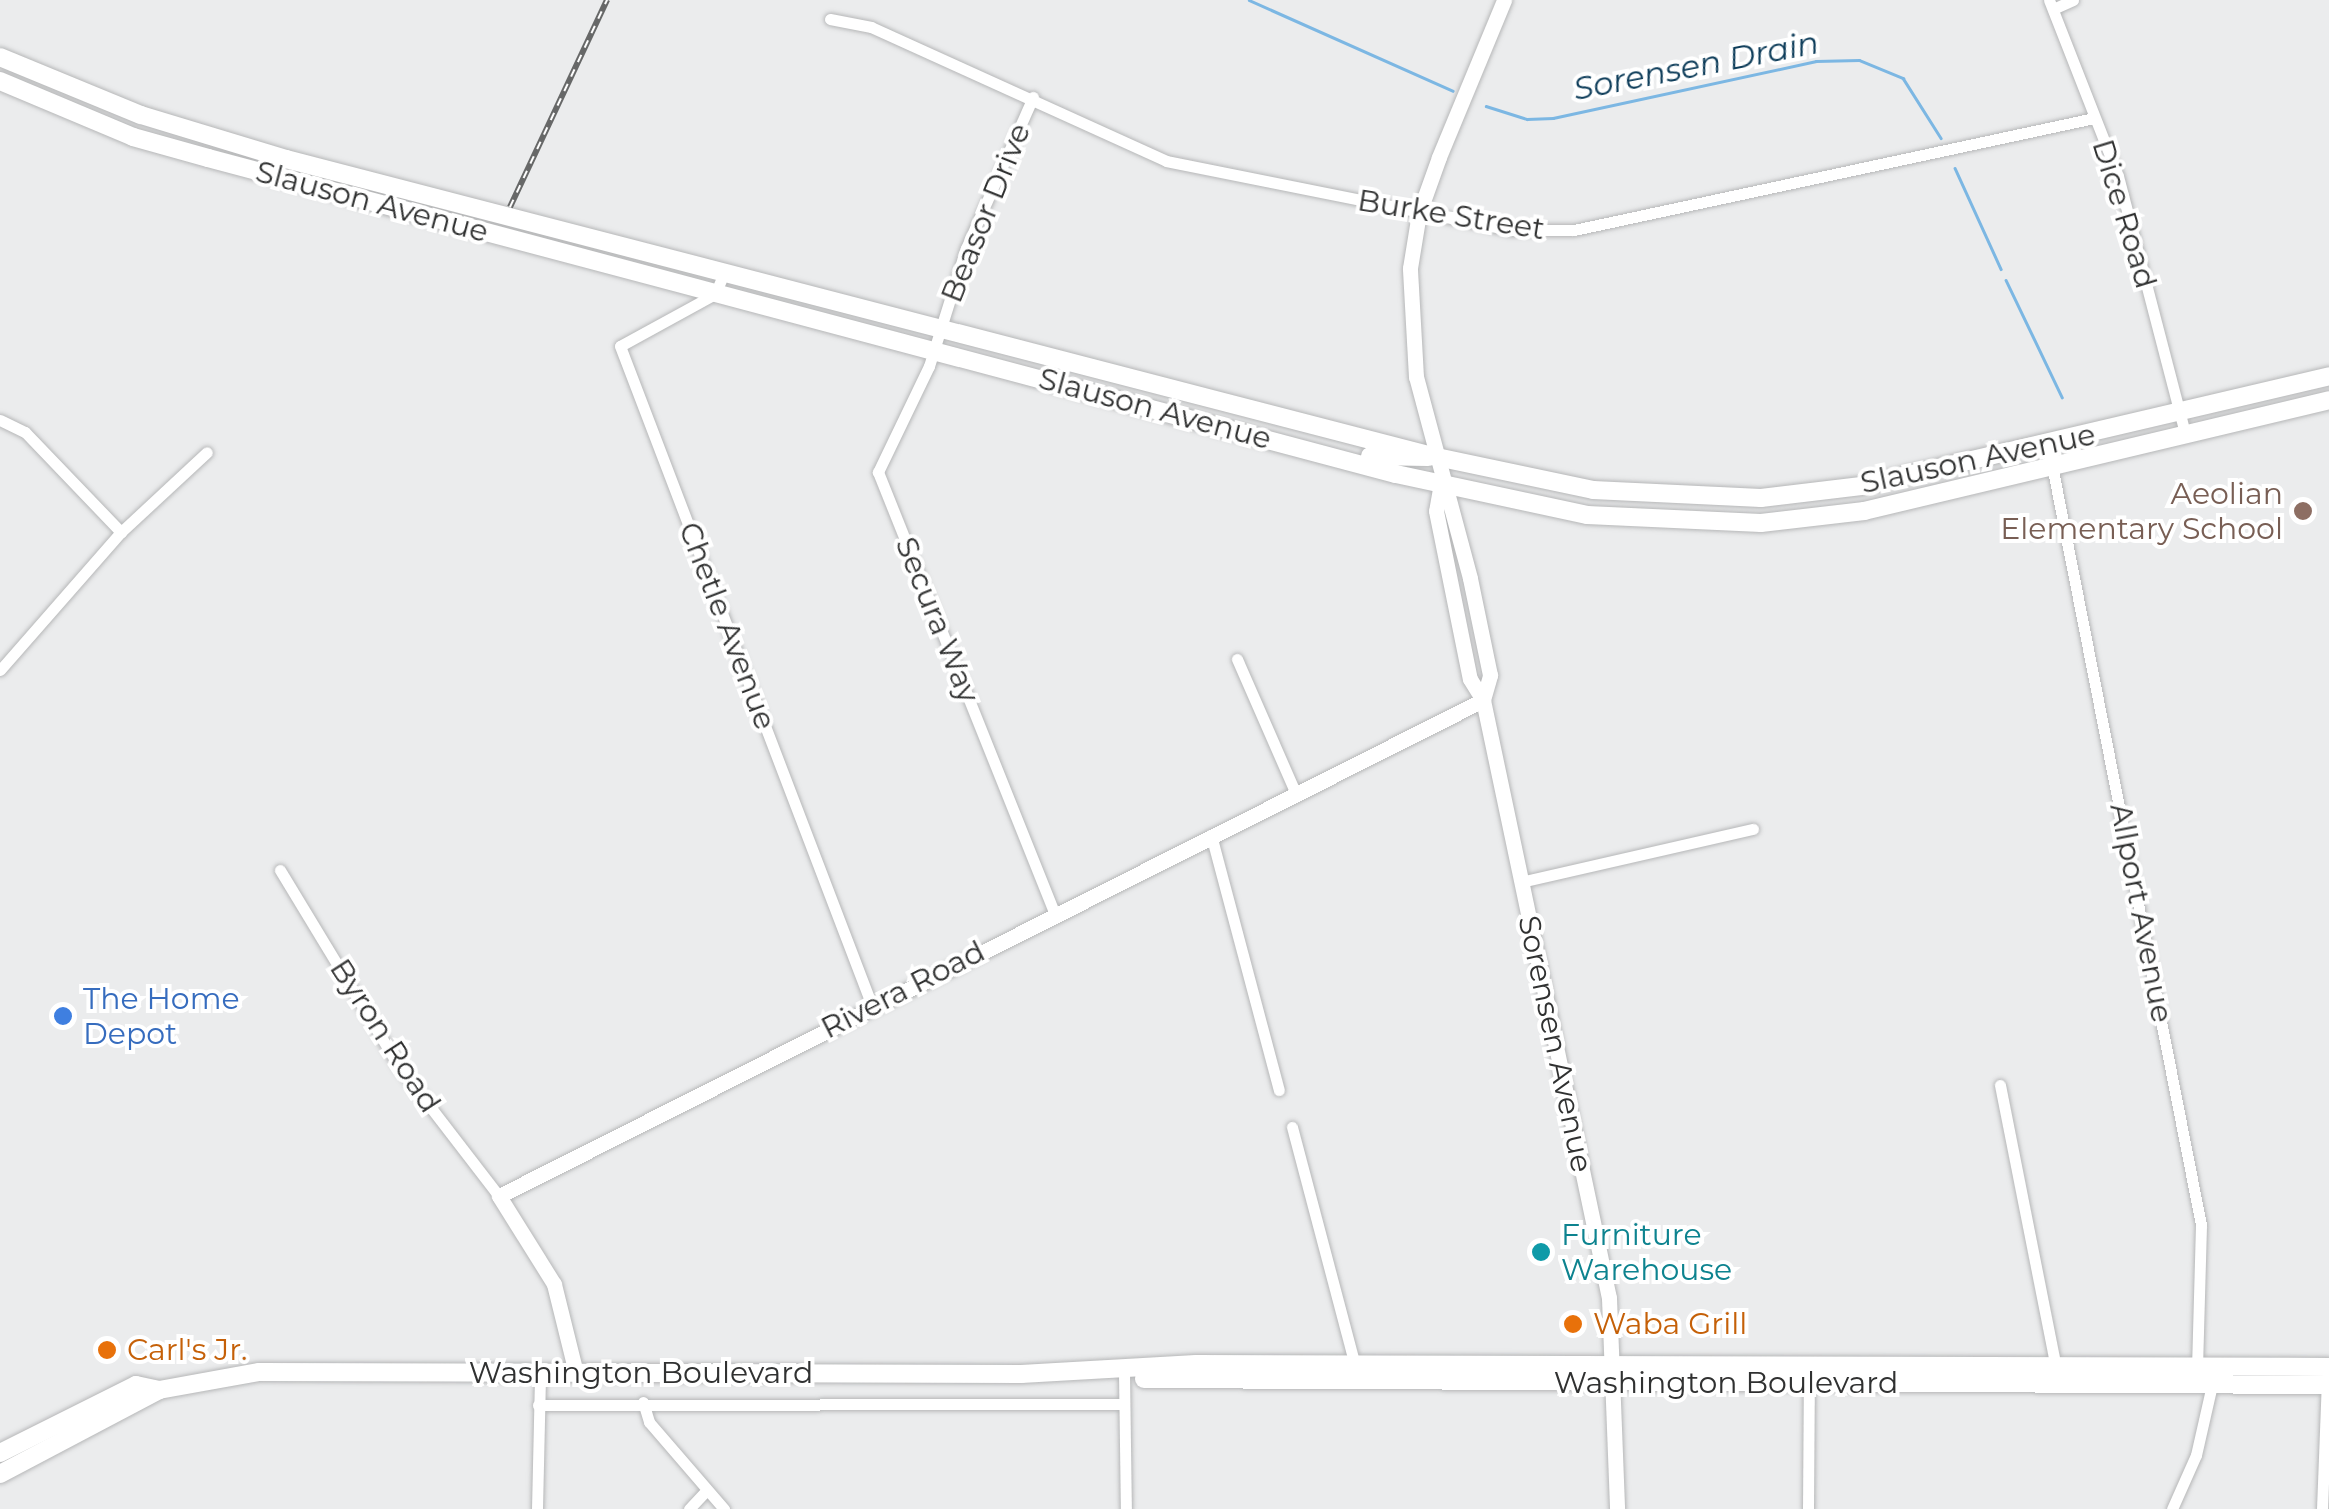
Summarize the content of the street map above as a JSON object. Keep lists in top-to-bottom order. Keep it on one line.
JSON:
{"streets":{"main road":["Slauson Avenue","Washington Boulevard"],"street":["Beasor Drive","Dice Road","Burke Street","Secura Way","Chetle Avenue","Allport Avenue","Rivera Road","Byron Road","Sorensen Avenue"]},"crossings":[["Slauson Avenue","Beasor Drive"],["Slauson Avenue","Dice Road"],["Slauson Avenue","Secura Way"],["Slauson Avenue","Chetle Avenue"],["Slauson Avenue","Allport Avenue"],["Slauson Avenue","Sorensen Avenue"],["Beasor Drive","Burke Street"],["Beasor Drive","Secura Way"],["Dice Road","Burke Street"],["Burke Street","Sorensen Avenue"],["Secura Way","Rivera Road"],["Chetle Avenue","Rivera Road"],["Allport Avenue","Washington Boulevard"],["Rivera Road","Byron Road"],["Rivera Road","Sorensen Avenue"],["Sorensen Avenue","Washington Boulevard"]],"water":["Sorensen Drain"],"places":["Aeolian Elementary School","The Home Depot","Furniture Warehouse","Waba Grill","Carl's Jr."]}
